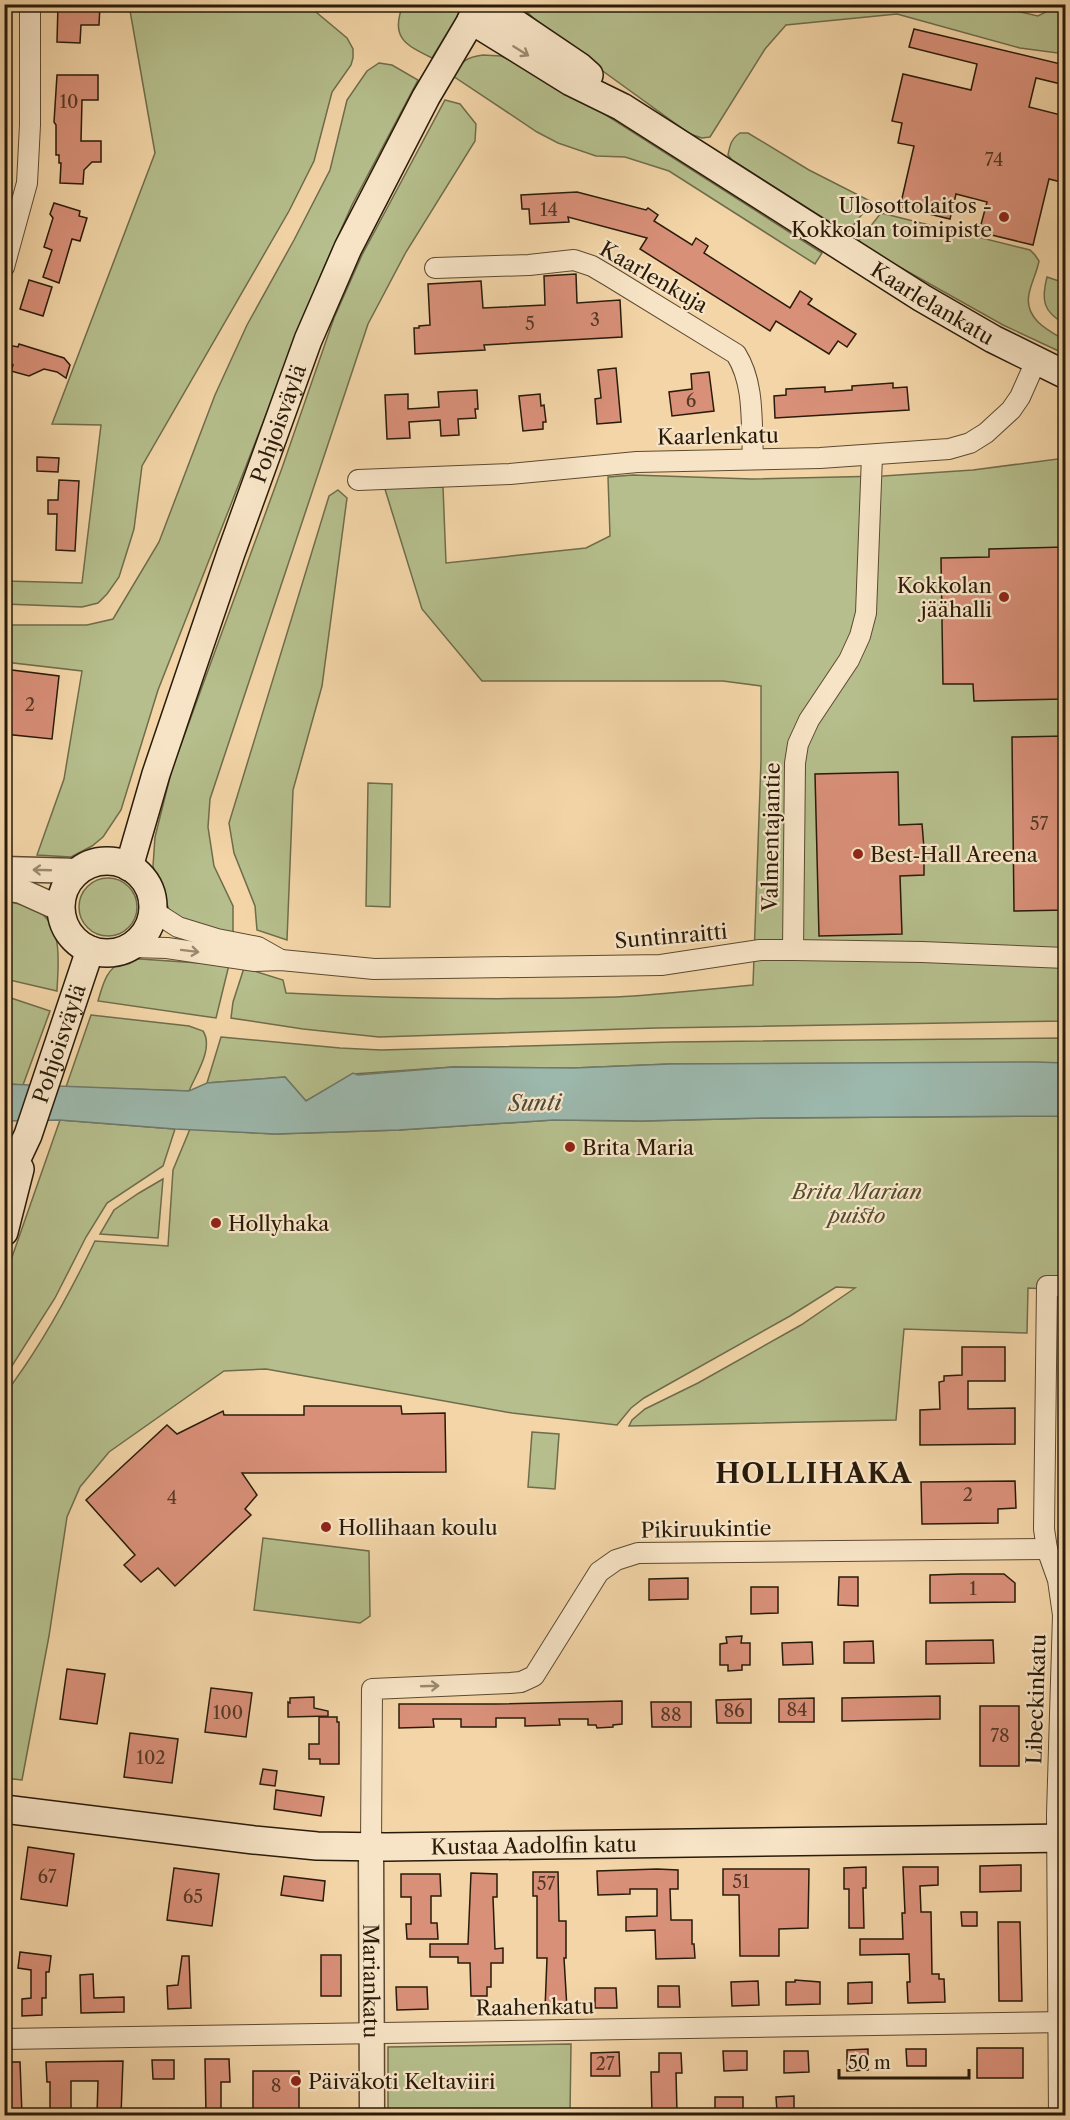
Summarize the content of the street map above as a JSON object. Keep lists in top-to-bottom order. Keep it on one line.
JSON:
{"streets":{"main road":["Kaarlelankatu","Pohjoisväylä","Kustaa Aadolfin katu"],"street":["Kaarlenkuja","Kaarlenkatu","Valmentajantie","Suntinraitti","Pikiruukintie","Libeckinkatu","Mariankatu","Raahenkatu"]},"crossings":[["Kaarlenkuja","Kaarlenkatu"],["Kaarlelankatu","Pohjoisväylä"],["Kaarlelankatu","Kaarlenkatu"],["Pohjoisväylä","Suntinraitti"],["Kaarlenkatu","Valmentajantie"],["Valmentajantie","Suntinraitti"],["Pikiruukintie","Libeckinkatu"],["Pikiruukintie","Kustaa Aadolfin katu"],["Pikiruukintie","Mariankatu"],["Libeckinkatu","Kustaa Aadolfin katu"],["Libeckinkatu","Raahenkatu"],["Kustaa Aadolfin katu","Mariankatu"],["Mariankatu","Raahenkatu"]],"one_way":["Pikiruukintie"],"districts":["HOLLIHAKA"],"water":["Sunti"],"parks":["Brita Marian puisto"],"places":["Ulosottolaitos - Kokkolan toimipiste","Kokkolan jäähalli","Best‑Hall Areena","Brita Maria","Hollyhaka","Hollihaan koulu","Päiväkoti Keltaviiri"],"house_numbers":["10","74","14","3","5","6","2","57","2","4","1","84","86","100","88","78","102","67","51","57","65","27","8"],"scale_bar":"50 m"}
